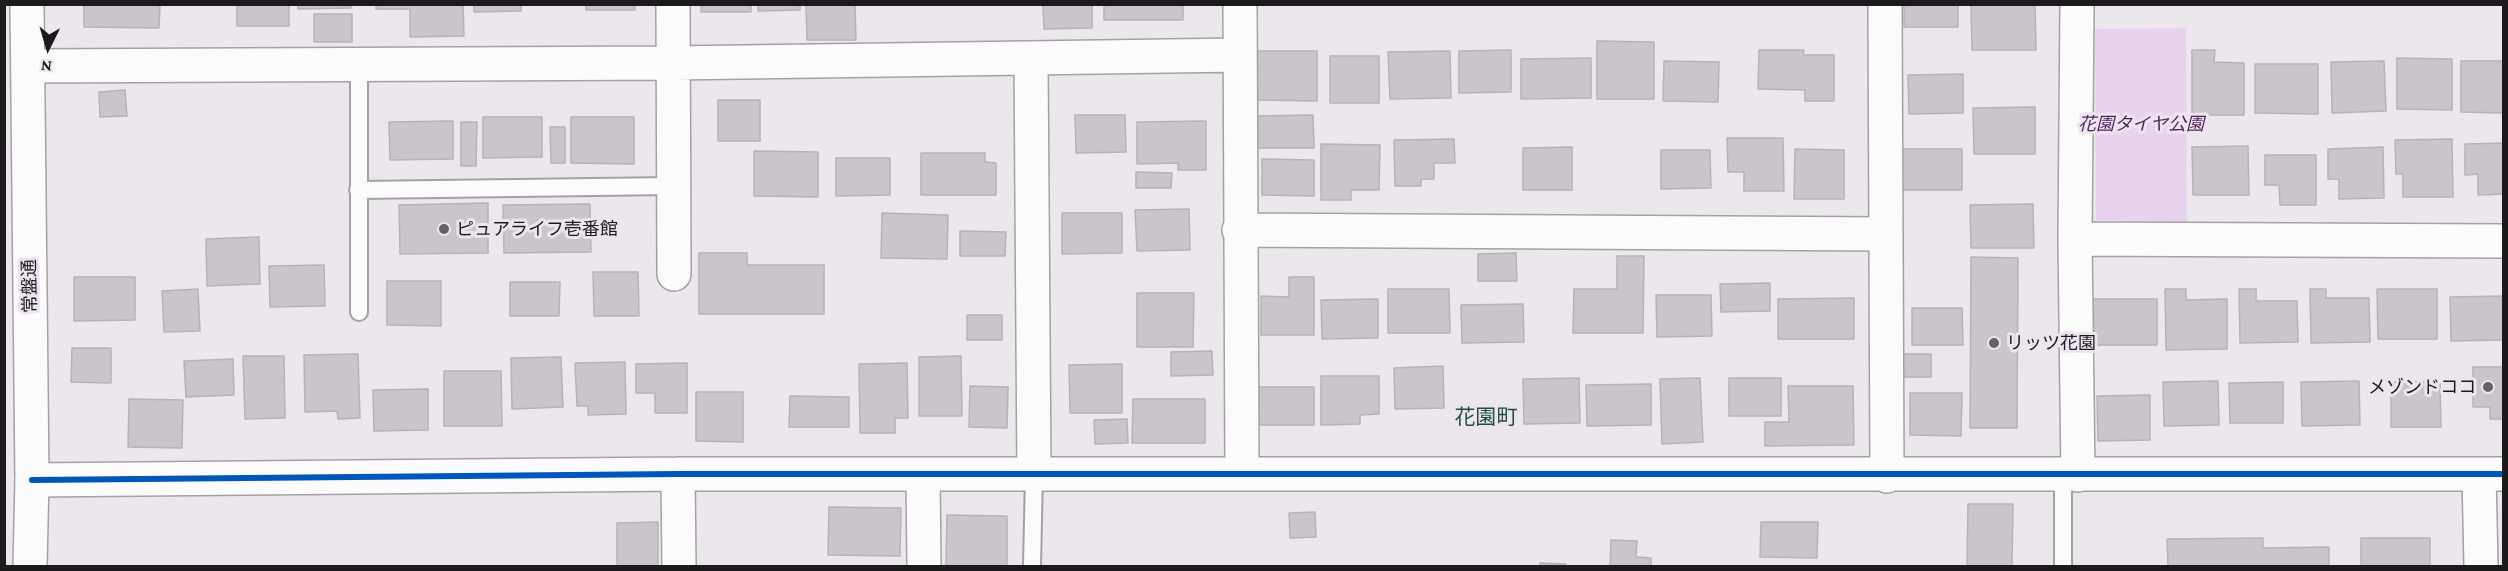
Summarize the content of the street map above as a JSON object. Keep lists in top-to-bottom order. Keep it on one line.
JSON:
{"streets":{"street":["常盤通"]},"districts":["花園町"],"parks":["花園タイヤ公園"],"places":["ピュアライフ壱番館","リッツ花園","メゾンドココ"],"north":"bottom"}
